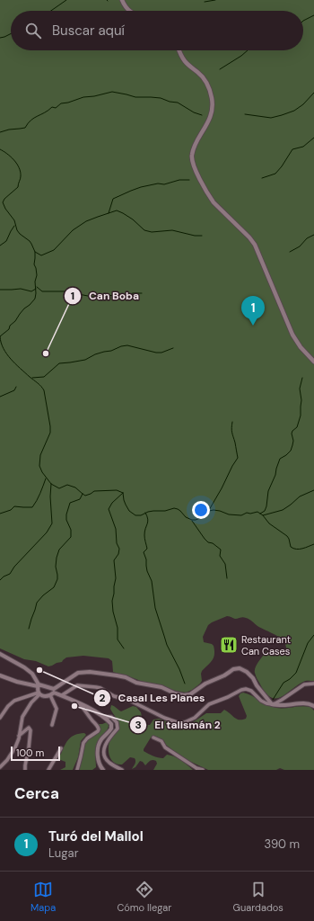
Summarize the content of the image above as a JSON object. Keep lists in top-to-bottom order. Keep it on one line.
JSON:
{"places":{"other":["Can Boba","Casal Les Planes","El talismán 2"],"restaurant":["Restaurant Can Cases"]},"scale_bar":"100 m","page":{"search":"Buscar aquí","pins":"1","scale":"100 m","heading":"Cerca","list":[{"mark":"1","name":"Turó del Mallol","note":"Lugar","value":"390 m"}],"nav":["Mapa","Cómo llegar","Guardados"]}}
